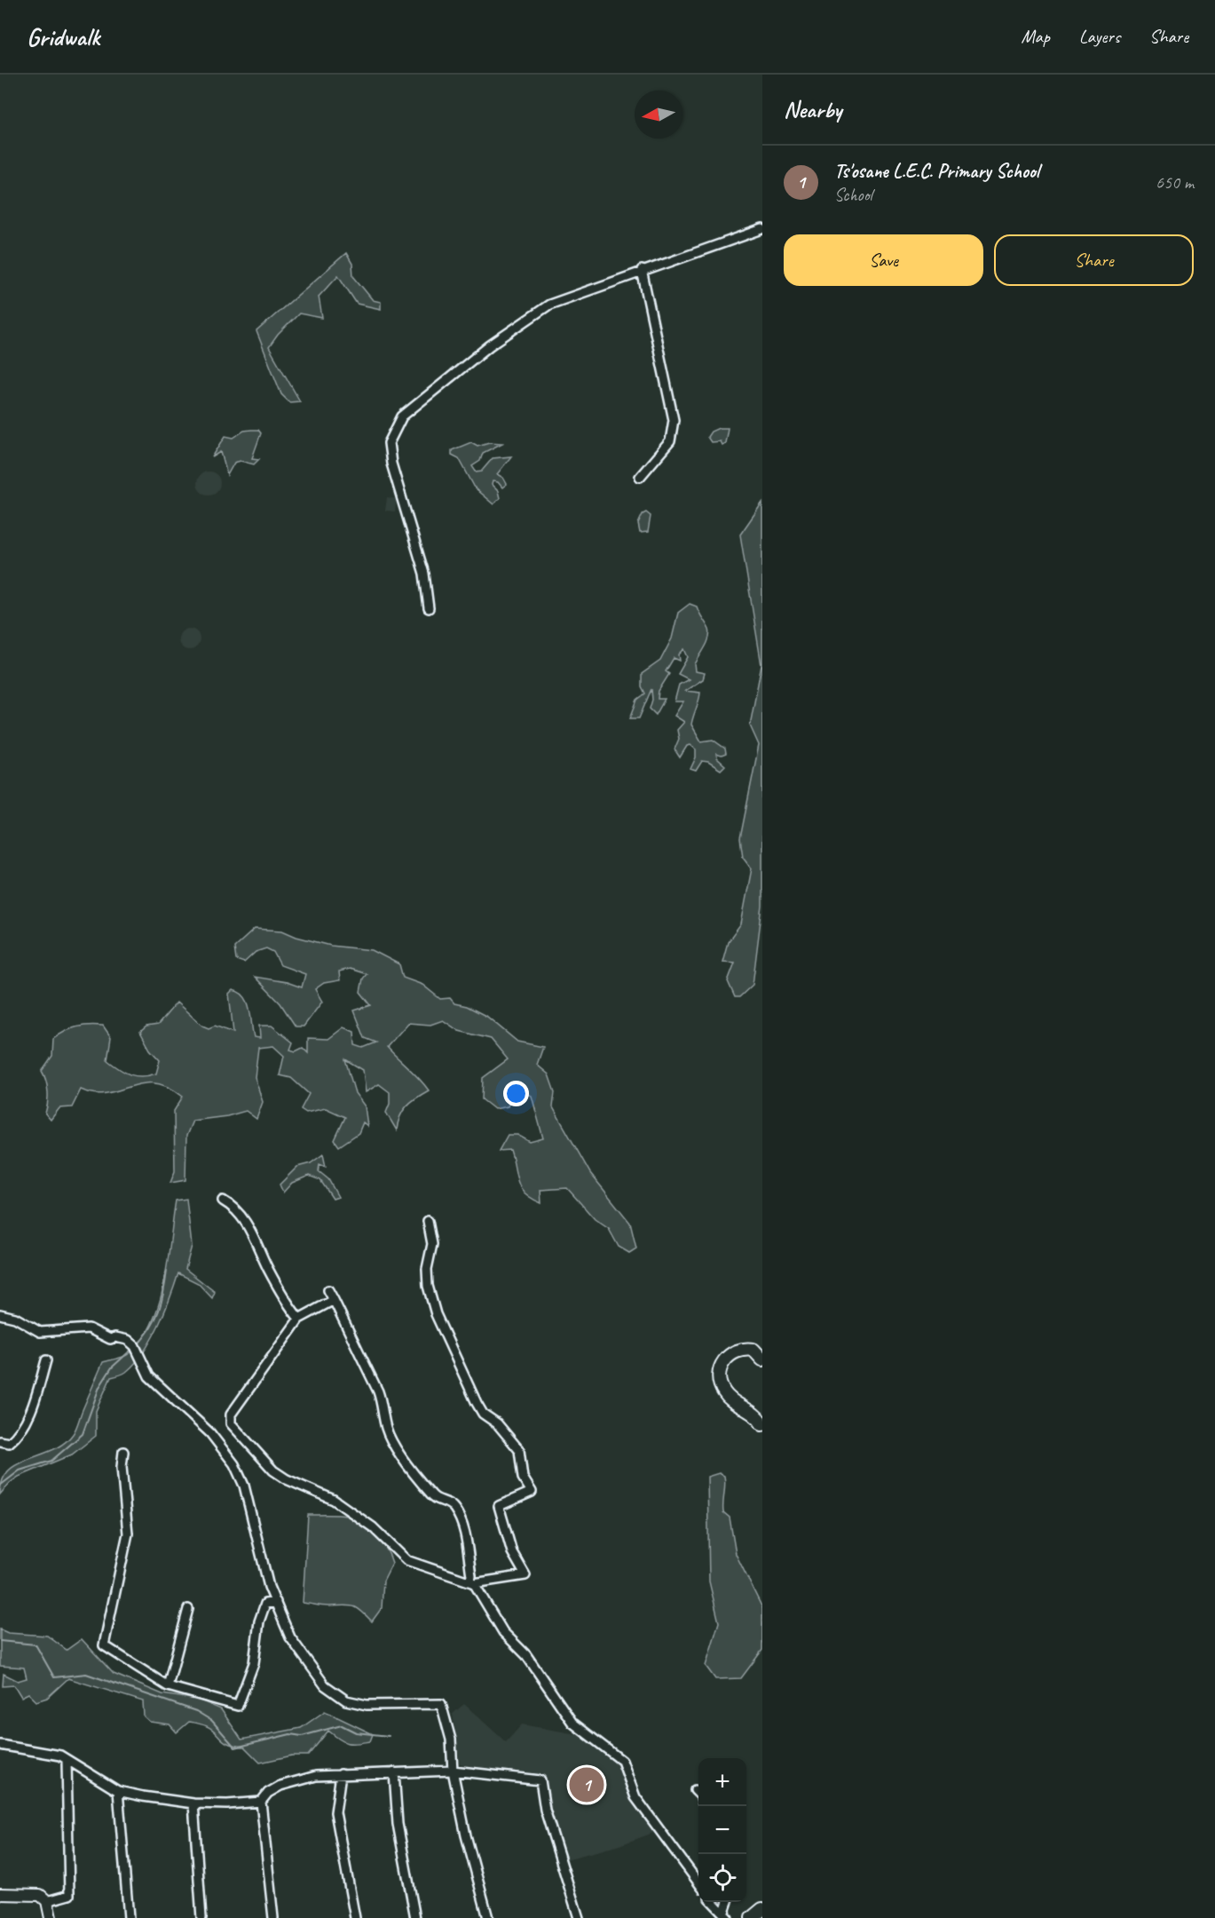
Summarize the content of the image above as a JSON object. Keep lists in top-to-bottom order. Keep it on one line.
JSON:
{"north":"left","page":{"header":"Gridwalk","nav":["Map","Layers","Share"],"heading":"Nearby","list":[{"mark":"1","name":"Ts'osane L.E.C. Primary School","note":"School","value":"650 m"}],"buttons":["Save","Share"],"map_buttons":["+","−"],"pins":"1"}}
